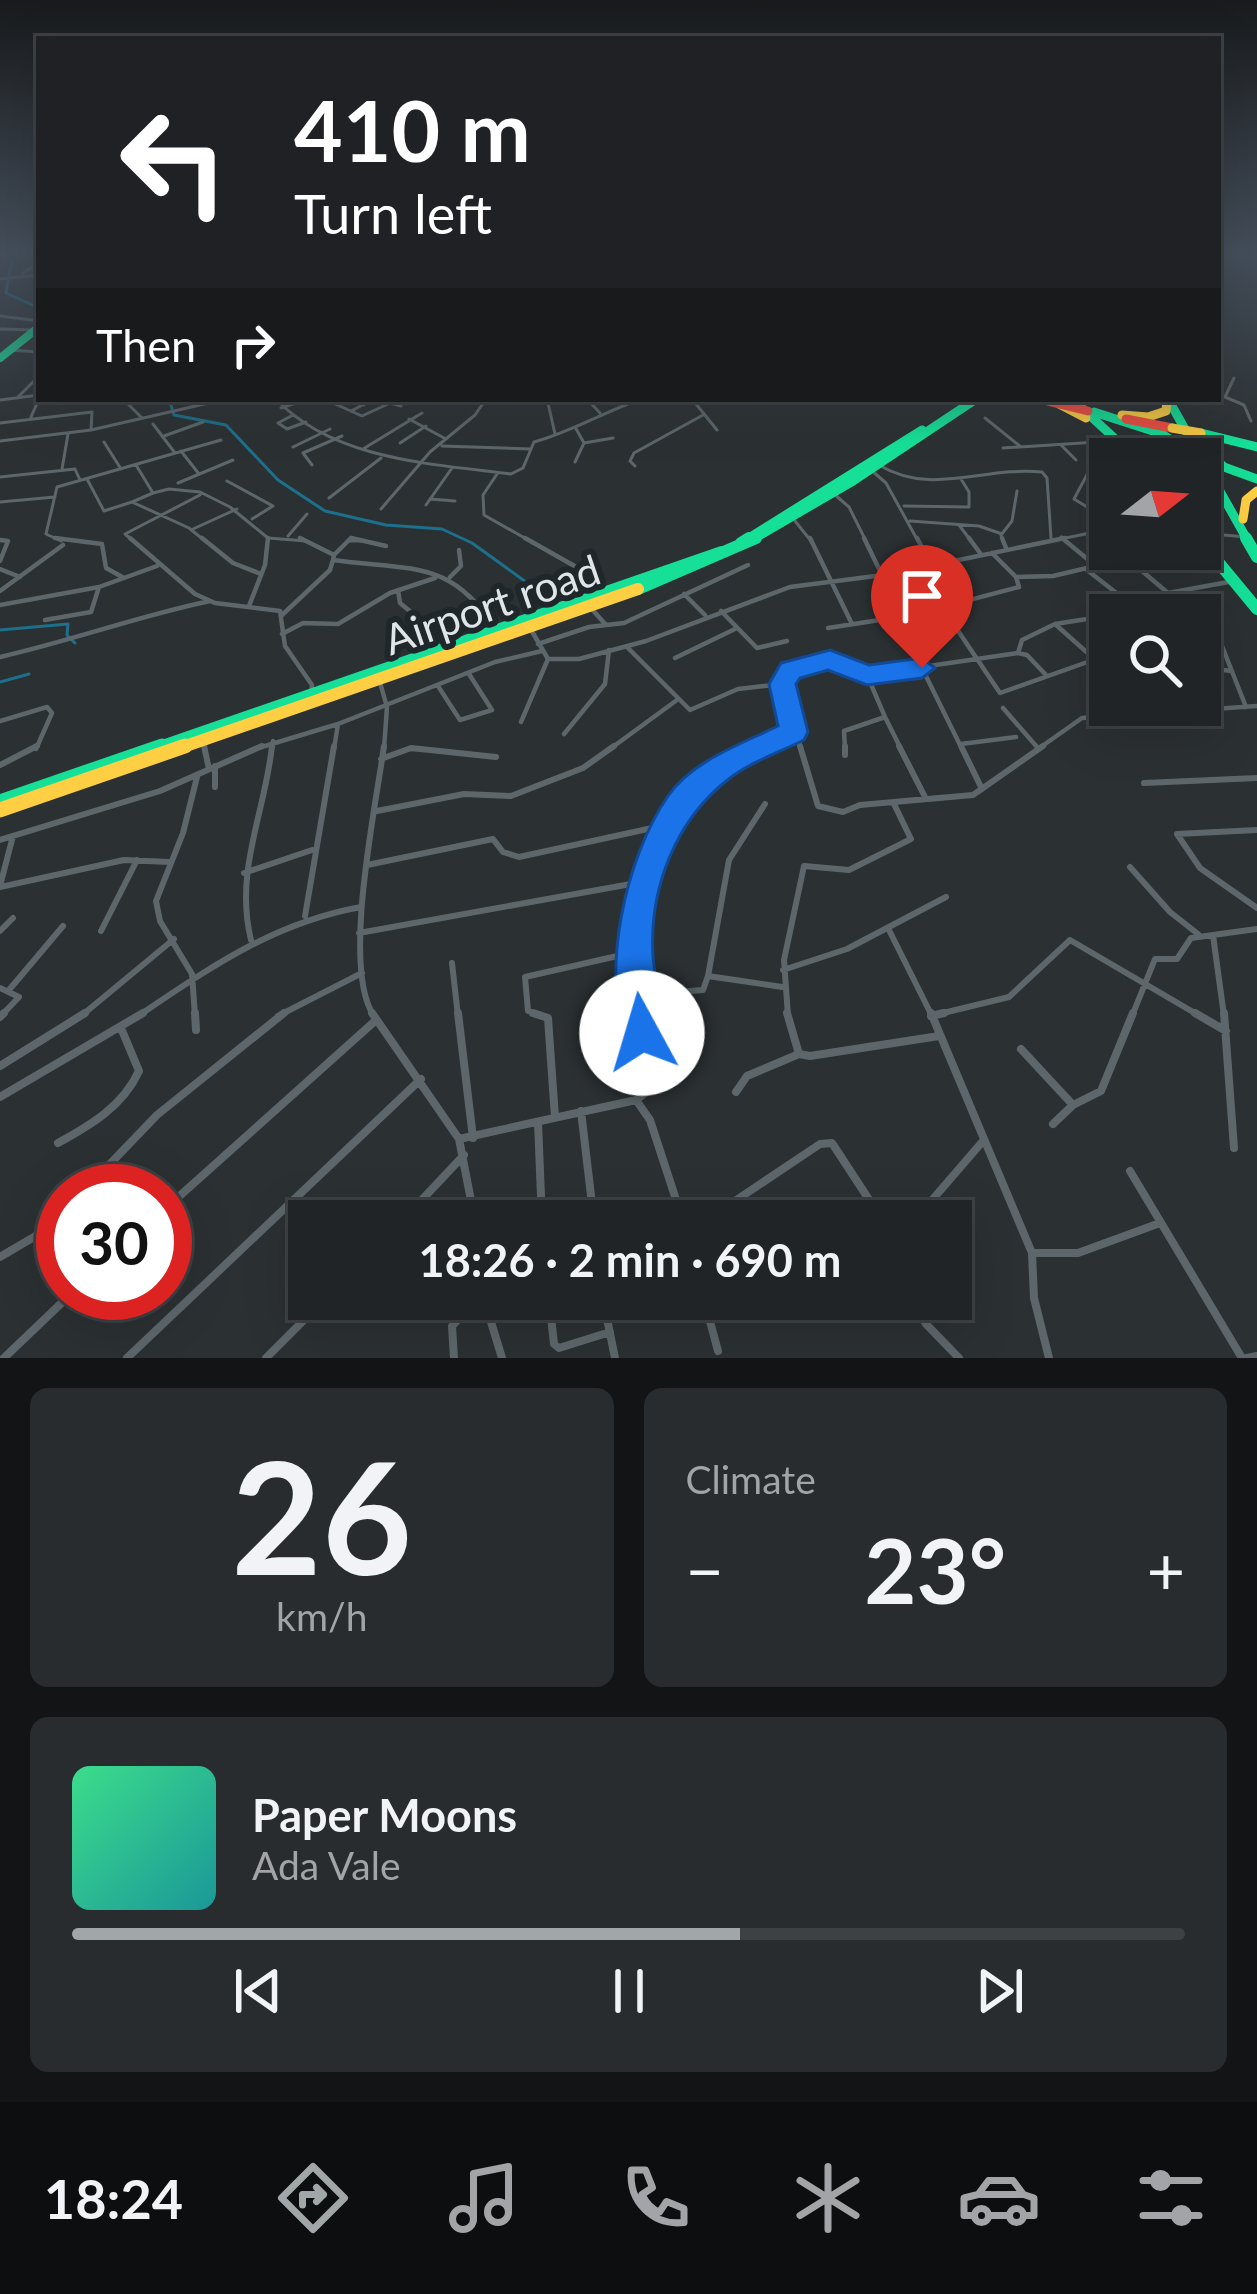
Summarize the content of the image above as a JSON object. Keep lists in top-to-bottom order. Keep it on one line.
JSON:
{"streets":{"main road":["Airport road"]},"north":"right","page":{"turn":["410 m","Turn left"],"then":"Then","limit":"30","trip":"18:26 · 2 min · 690 m","tile":[["26","km/h"],"Climate"],"heat":["−","23°","+"],"song":["Paper Moons","Ada Vale"],"tabs":"18:24"}}
